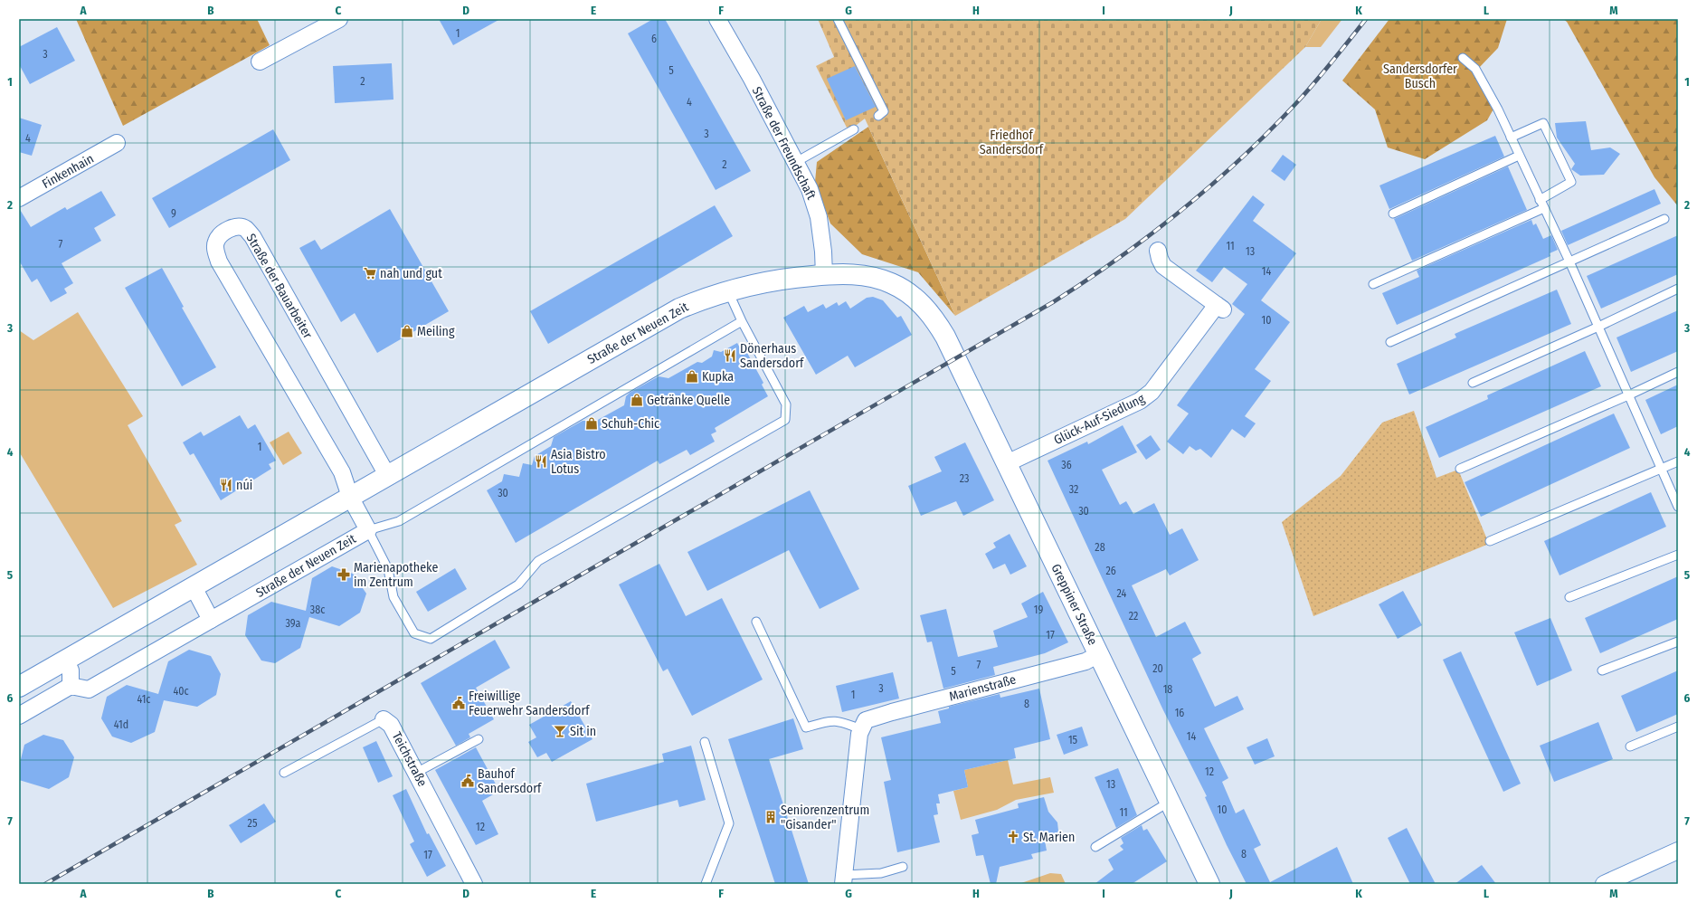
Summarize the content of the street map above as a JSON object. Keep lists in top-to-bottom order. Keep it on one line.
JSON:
{"streets":{"street":["Straße der Freundschaft","Finkenhain","Straße der Bauarbeiter","Straße der Neuen Zeit","Glück-Auf-Siedlung","Greppiner Straße","Marienstraße","Teichstraße"]},"crossings":[["Straße der Freundschaft","Straße der Neuen Zeit"],["Straße der Bauarbeiter","Straße der Neuen Zeit"],["Straße der Neuen Zeit","Greppiner Straße"],["Glück-Auf-Siedlung","Greppiner Straße"],["Greppiner Straße","Marienstraße"]],"parks":["Sandersdorfer Busch","Friedhof Sandersdorf"],"places":{"supermarket":["nah und gut"],"shop":["Meiling","Kupka","Getränke Quelle","Schuh-Chic"],"restaurant":["Dönerhaus Sandersdorf","Asia Bistro Lotus","núi"],"pharmacy":["Marienapotheke im Zentrum"],"public building":["Freiwillige Feuerwehr Sandersdorf","Bauhof Sandersdorf"],"bar":["Sit in"],"building":["Seniorenzentrum \"Gisander\""],"church":["St. Marien"]},"house_numbers":["1","6","3","5","2","4","3","4","2","9","7","11","13","14","10","1","36","23","32","30","30","28","26","24","38c","19","22","39a","17","7","20","5","3","18","40c","1","41c","8","16","41d","14","15","12","13","10","11","25","12","8","17"],"grid":{"columns":["A","B","C","D","E","F","G","H","I","J","K","L","M"],"rows":["1","2","3","4","5","6","7"]}}
